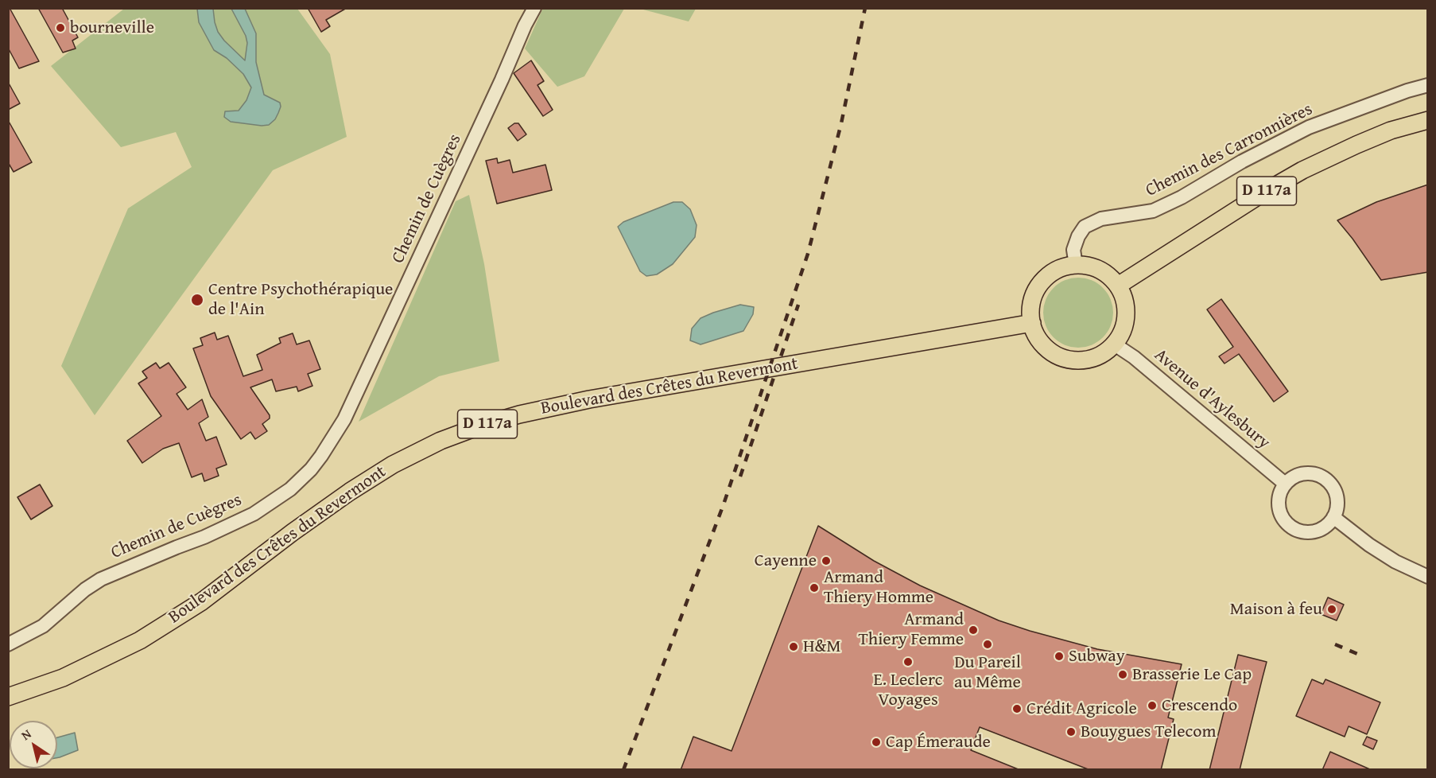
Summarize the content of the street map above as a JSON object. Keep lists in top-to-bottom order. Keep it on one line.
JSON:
{"streets":{"main road":["D 117a","Boulevard des Crêtes du Revermont"],"street":["Chemin des Carronnières","Chemin de Cuègres","Avenue d'Aylesbury"]},"crossings":[["Chemin des Carronnières","D 117a"],["Chemin des Carronnières","Boulevard des Crêtes du Revermont"],["Chemin des Carronnières","Avenue d'Aylesbury"],["D 117a","Boulevard des Crêtes du Revermont"],["D 117a","Avenue d'Aylesbury"],["Boulevard des Crêtes du Revermont","Avenue d'Aylesbury"]],"places":["bourneville","Centre Psychothérapique de l'Ain","Cayenne","Armand Thiery Homme","Maison à feu","Armand Thiery Femme","Du Pareil au Même","H&M","Subway","E. Leclerc Voyages","Brasserie Le Cap","Crescendo","Crédit Agricole","Bouygues Telecom","Cap Émeraude"],"north":"top left"}
